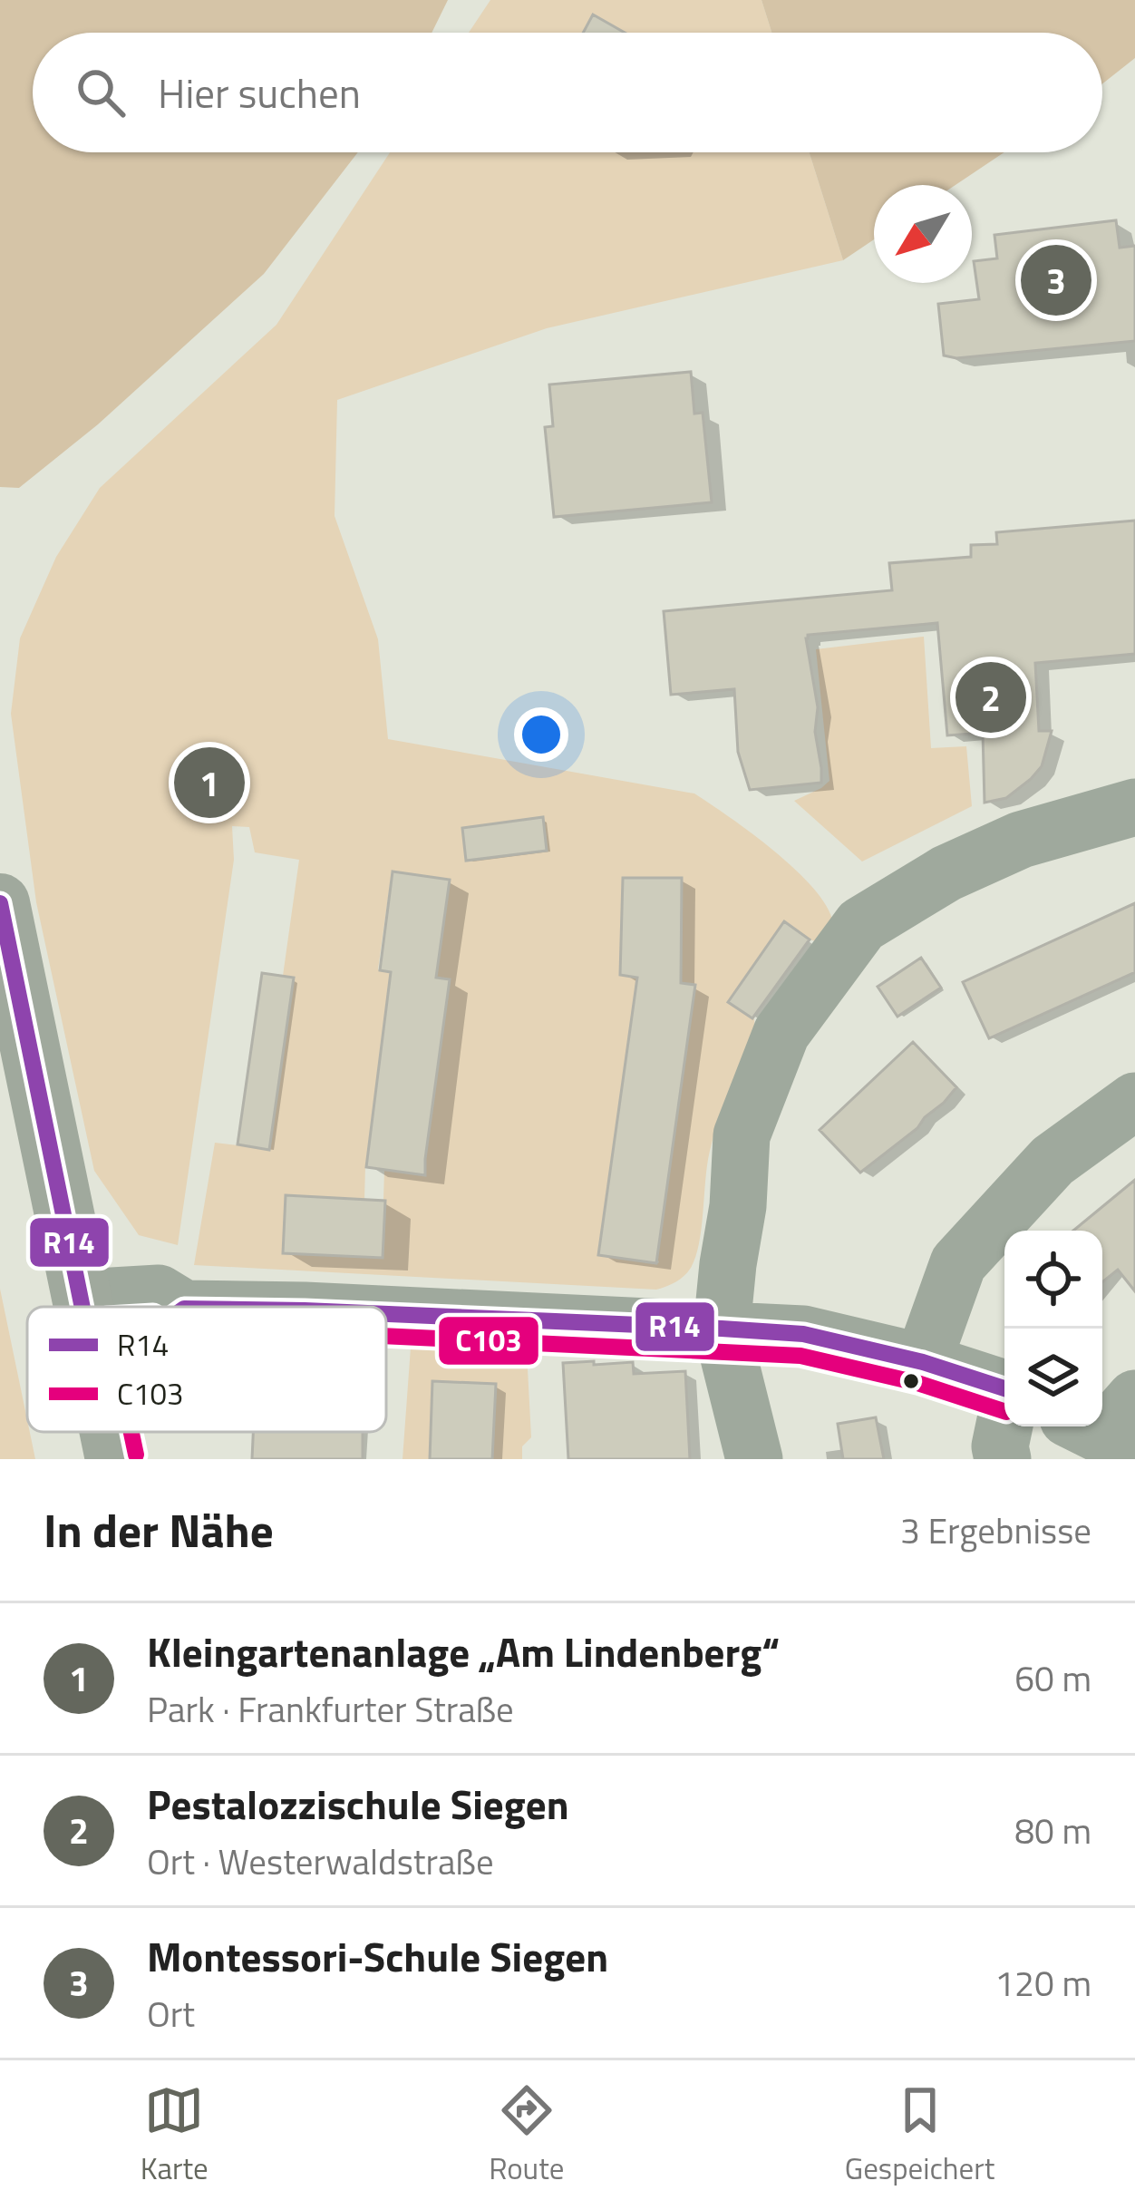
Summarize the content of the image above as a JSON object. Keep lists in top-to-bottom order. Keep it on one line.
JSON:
{"lines":["transit line R14","transit line C103"],"legend":["R14","C103"],"north":"bottom left","page":{"search":"Hier suchen","pins":["3","2","1"],"heading":["In der Nähe","3 Ergebnisse"],"list":[{"mark":"1","name":"Kleingartenanlage „Am Lindenberg“","note":"Park · Frankfurter Straße","value":"60 m"},{"mark":"2","name":"Pestalozzischule Siegen","note":"Ort · Westerwaldstraße","value":"80 m"},{"mark":"3","name":"Montessori-Schule Siegen","note":"Ort","value":"120 m"}],"nav":["Karte","Route","Gespeichert"]}}
